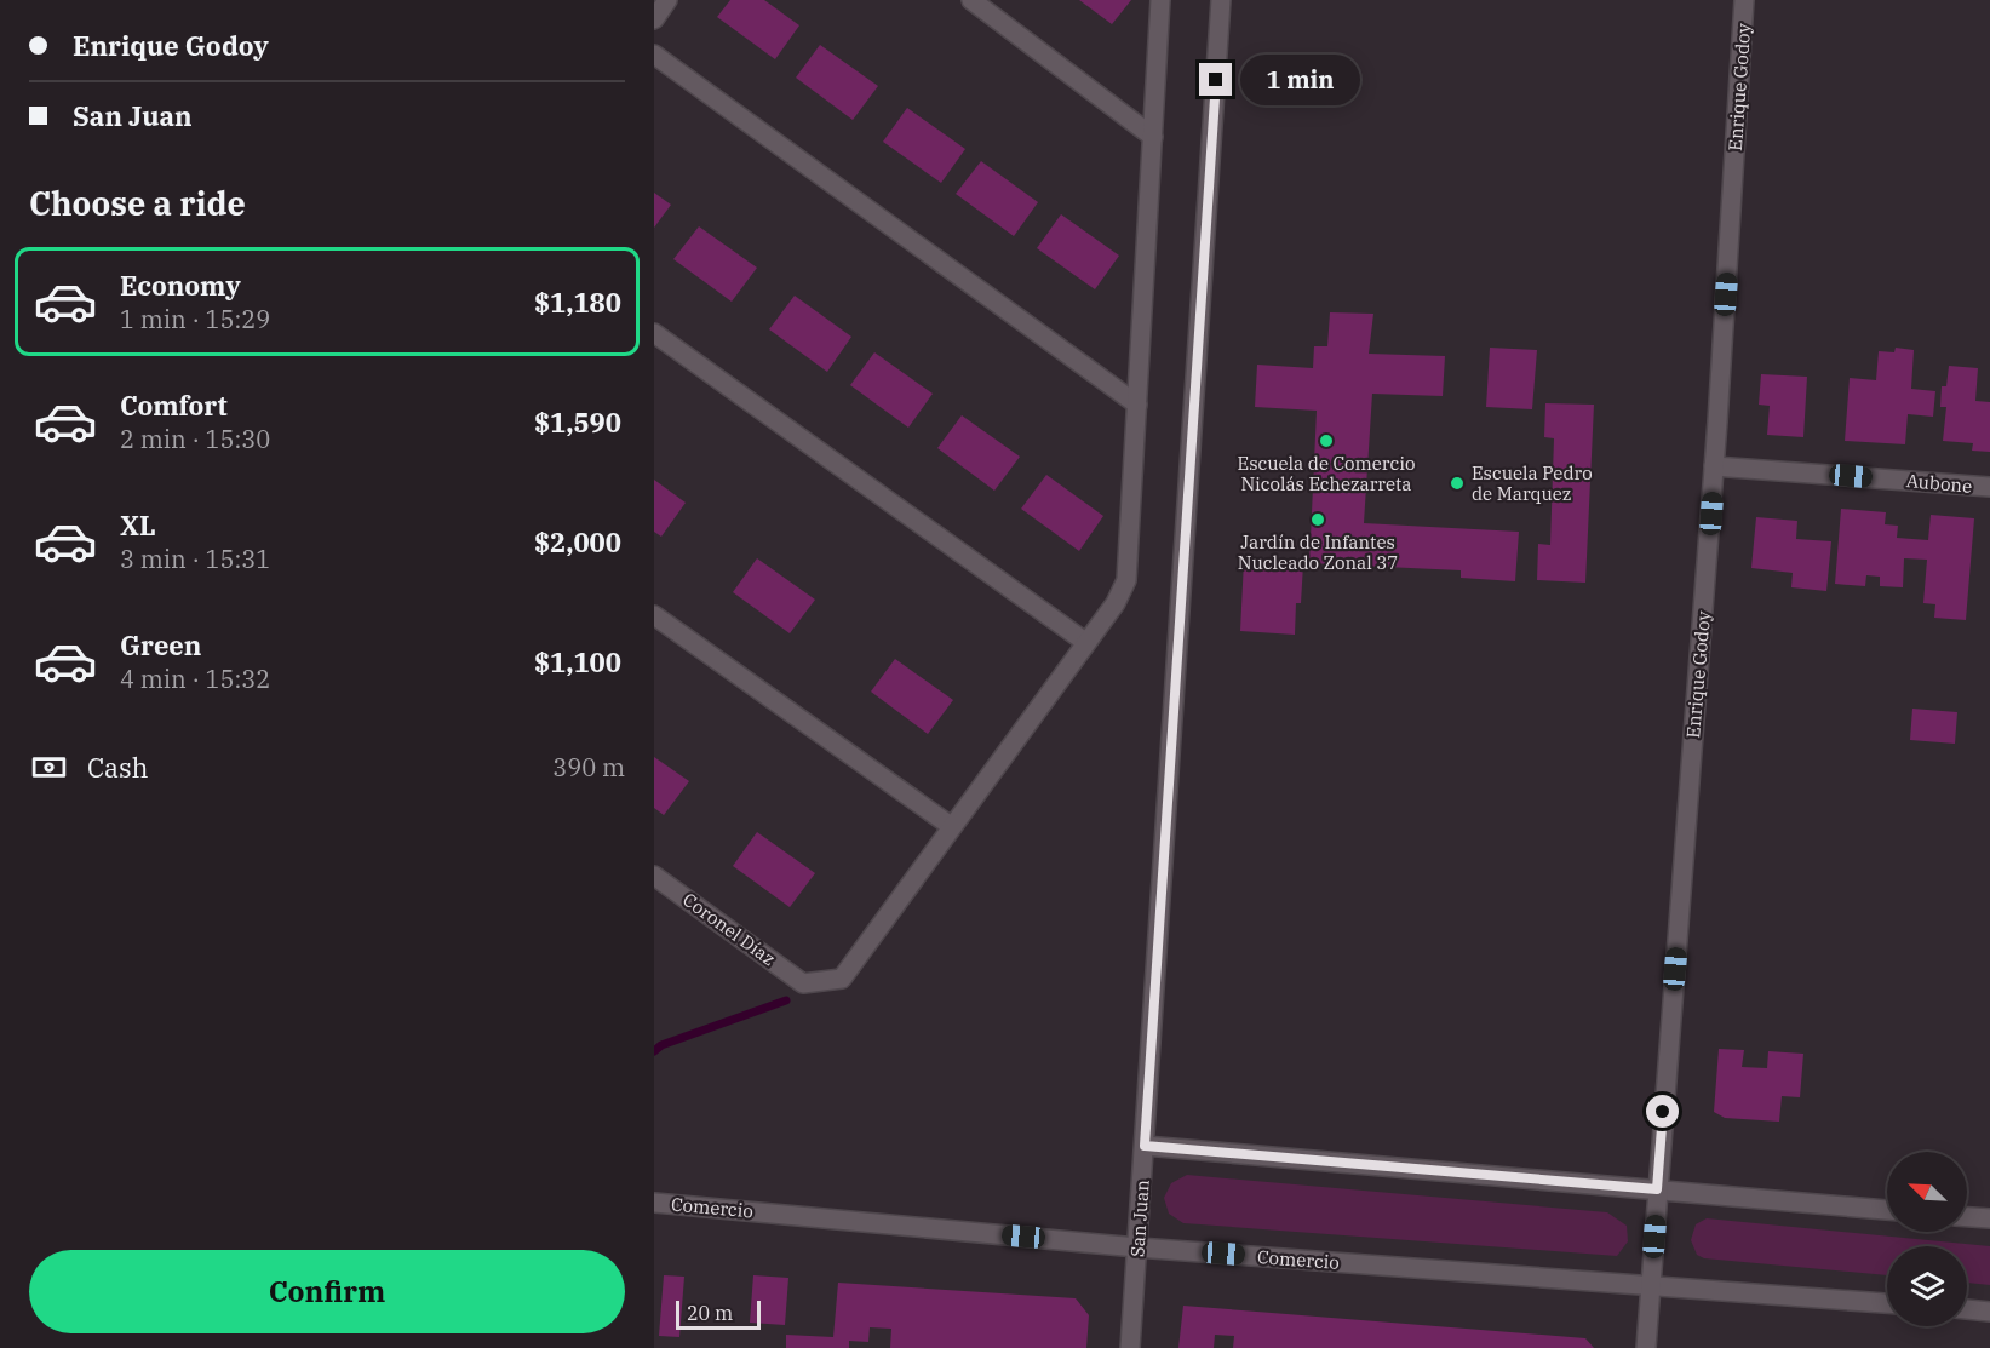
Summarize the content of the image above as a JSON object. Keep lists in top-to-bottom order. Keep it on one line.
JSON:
{"streets":{"street":["Enrique Godoy","Aubone","Coronel Díaz","Comercio","San Juan"]},"crossings":[["Enrique Godoy","Aubone"],["Enrique Godoy","Comercio"],["Comercio","San Juan"]],"places":["Escuela de Comercio Nicolás Echezarreta","Escuela Pedro de Marquez","Jardín de Infantes Nucleado Zonal 37"],"scale_bar":"20 m","north":"top left","page":{"banner":["Enrique Godoy","San Juan"],"bubble":"1 min","heading":"Choose a ride","list":[{"name":"Economy","note":"1 min · 15:29","value":"$1,180"},{"name":"Comfort","note":"2 min · 15:30","value":"$1,590"},{"name":"XL","note":"3 min · 15:31","value":"$2,000"},{"name":"Green","note":"4 min · 15:32","value":"$1,100"}],"pay":["Cash","390 m"],"buttons":"Confirm","scale":"20 m"}}
